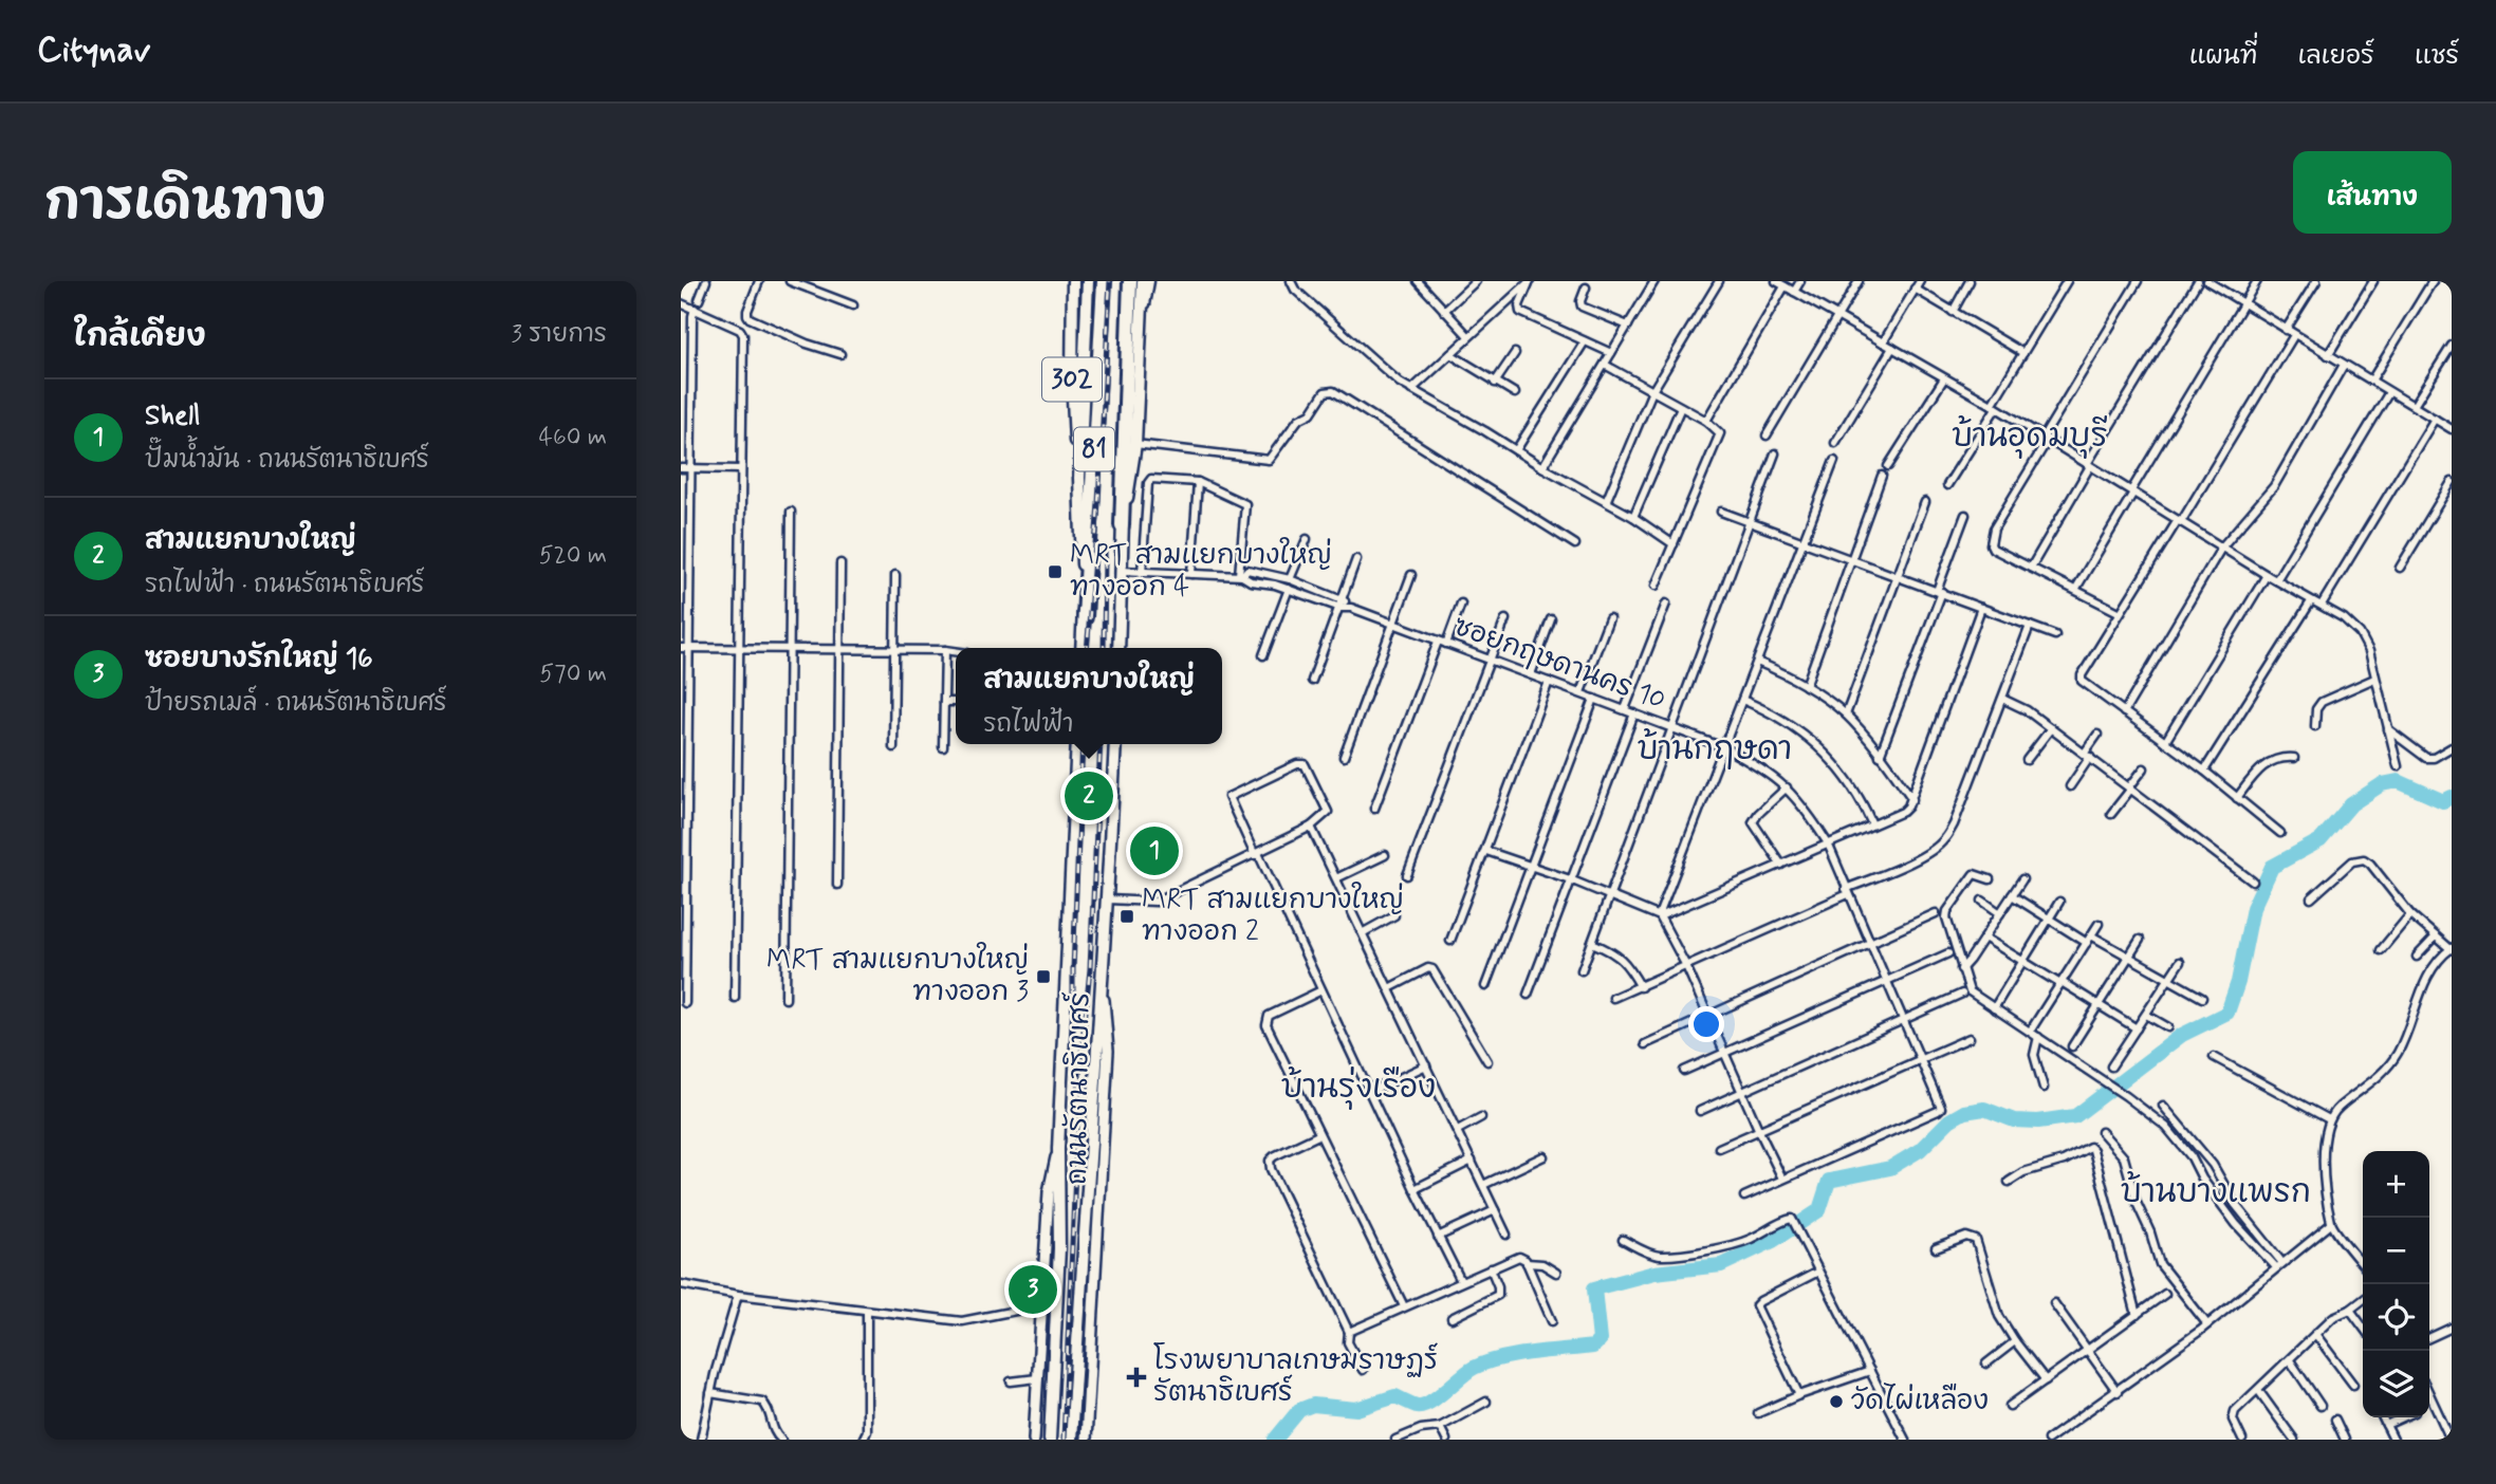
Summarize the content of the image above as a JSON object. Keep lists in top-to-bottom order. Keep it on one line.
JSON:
{"streets":{"highway":["81"],"main road":["302","ถนนรัตนาธิเบศร์"],"street":["ซอยกฤษดานคร 10"]},"crossings":[["302","81"],["302","ซอยกฤษดานคร 10"]],"districts":["บ้านอุดมบุรี","บ้านกฤษดา","บ้านรุ่งเรือง","บ้านบางแพรก"],"places":{"transit":["MRT สามแยกบางใหญ่ ทางออก 4","MRT สามแยกบางใหญ่ ทางออก 2","MRT สามแยกบางใหญ่ ทางออก 3"],"health":["โรงพยาบาลเกษมราษฏร์ รัตนาธิเบศร์"],"other":["วัดไผ่เหลือง"]},"page":{"header":"Citynav","nav":["แผนที่","เลเยอร์","แชร์"],"title":"การเดินทาง","buttons":"เส้นทาง","heading":["ใกล้เคียง","3 รายการ"],"list":[{"mark":"1","name":"Shell","note":"ปั๊มน้ำมัน · ถนนรัตนาธิเบศร์","value":"460 m"},{"mark":"2","name":"สามแยกบางใหญ่","note":"รถไฟฟ้า · ถนนรัตนาธิเบศร์","value":"520 m"},{"mark":"3","name":"ซอยบางรักใหญ่ 16","note":"ป้ายรถเมล์ · ถนนรัตนาธิเบศร์","value":"570 m"}],"popup":["สามแยกบางใหญ่","รถไฟฟ้า"],"pins":["2","1","3"],"map_buttons":["+","−"]}}
